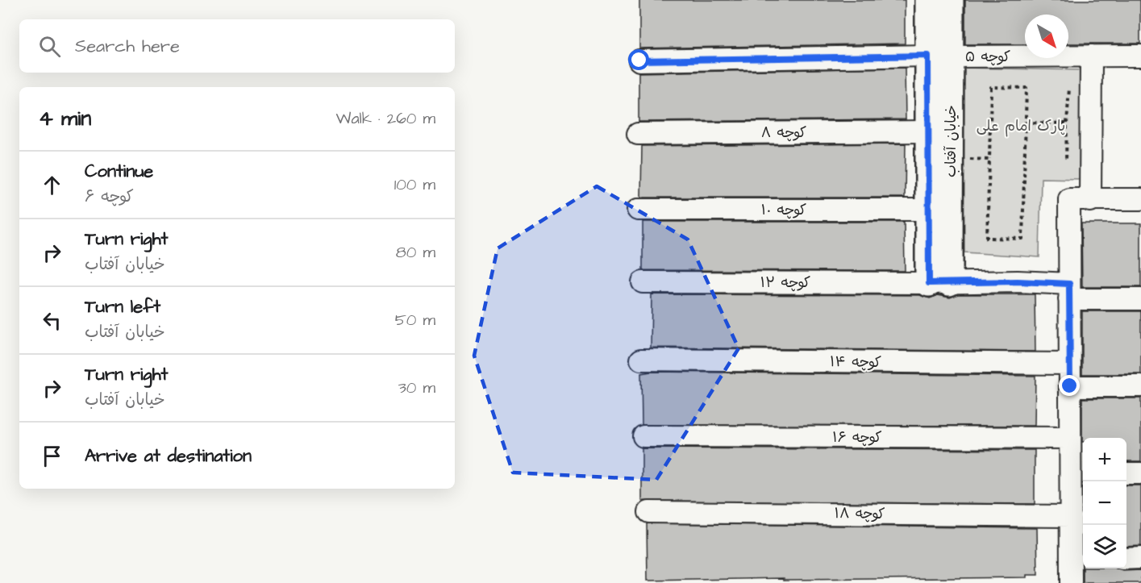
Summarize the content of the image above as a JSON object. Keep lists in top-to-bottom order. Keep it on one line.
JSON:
{"streets":{"street":["کوچه ۵","کوچه ۸","خیابان آفتاب","کوچه ۱۰","کوچه ۱۲","کوچه ۱۴","کوچه ۱۶","کوچه ۱۸"]},"crossings":[["کوچه ۵","خیابان آفتاب"],["کوچه ۸","خیابان آفتاب"],["خیابان آفتاب","کوچه ۱۰"],["خیابان آفتاب","کوچه ۱۲"]],"parks":["پارک امام علی"],"north":"bottom right","page":{"search":"Search here","heading":["4 min","Walk · 260 m"],"list":[["Continue","کوچه ۶","100 m"],["Turn right","خیابان آفتاب","80 m"],["Turn left","خیابان آفتاب","50 m"],["Turn right","خیابان آفتاب","30 m"],"Arrive at destination"],"map_buttons":["+","−"]}}
